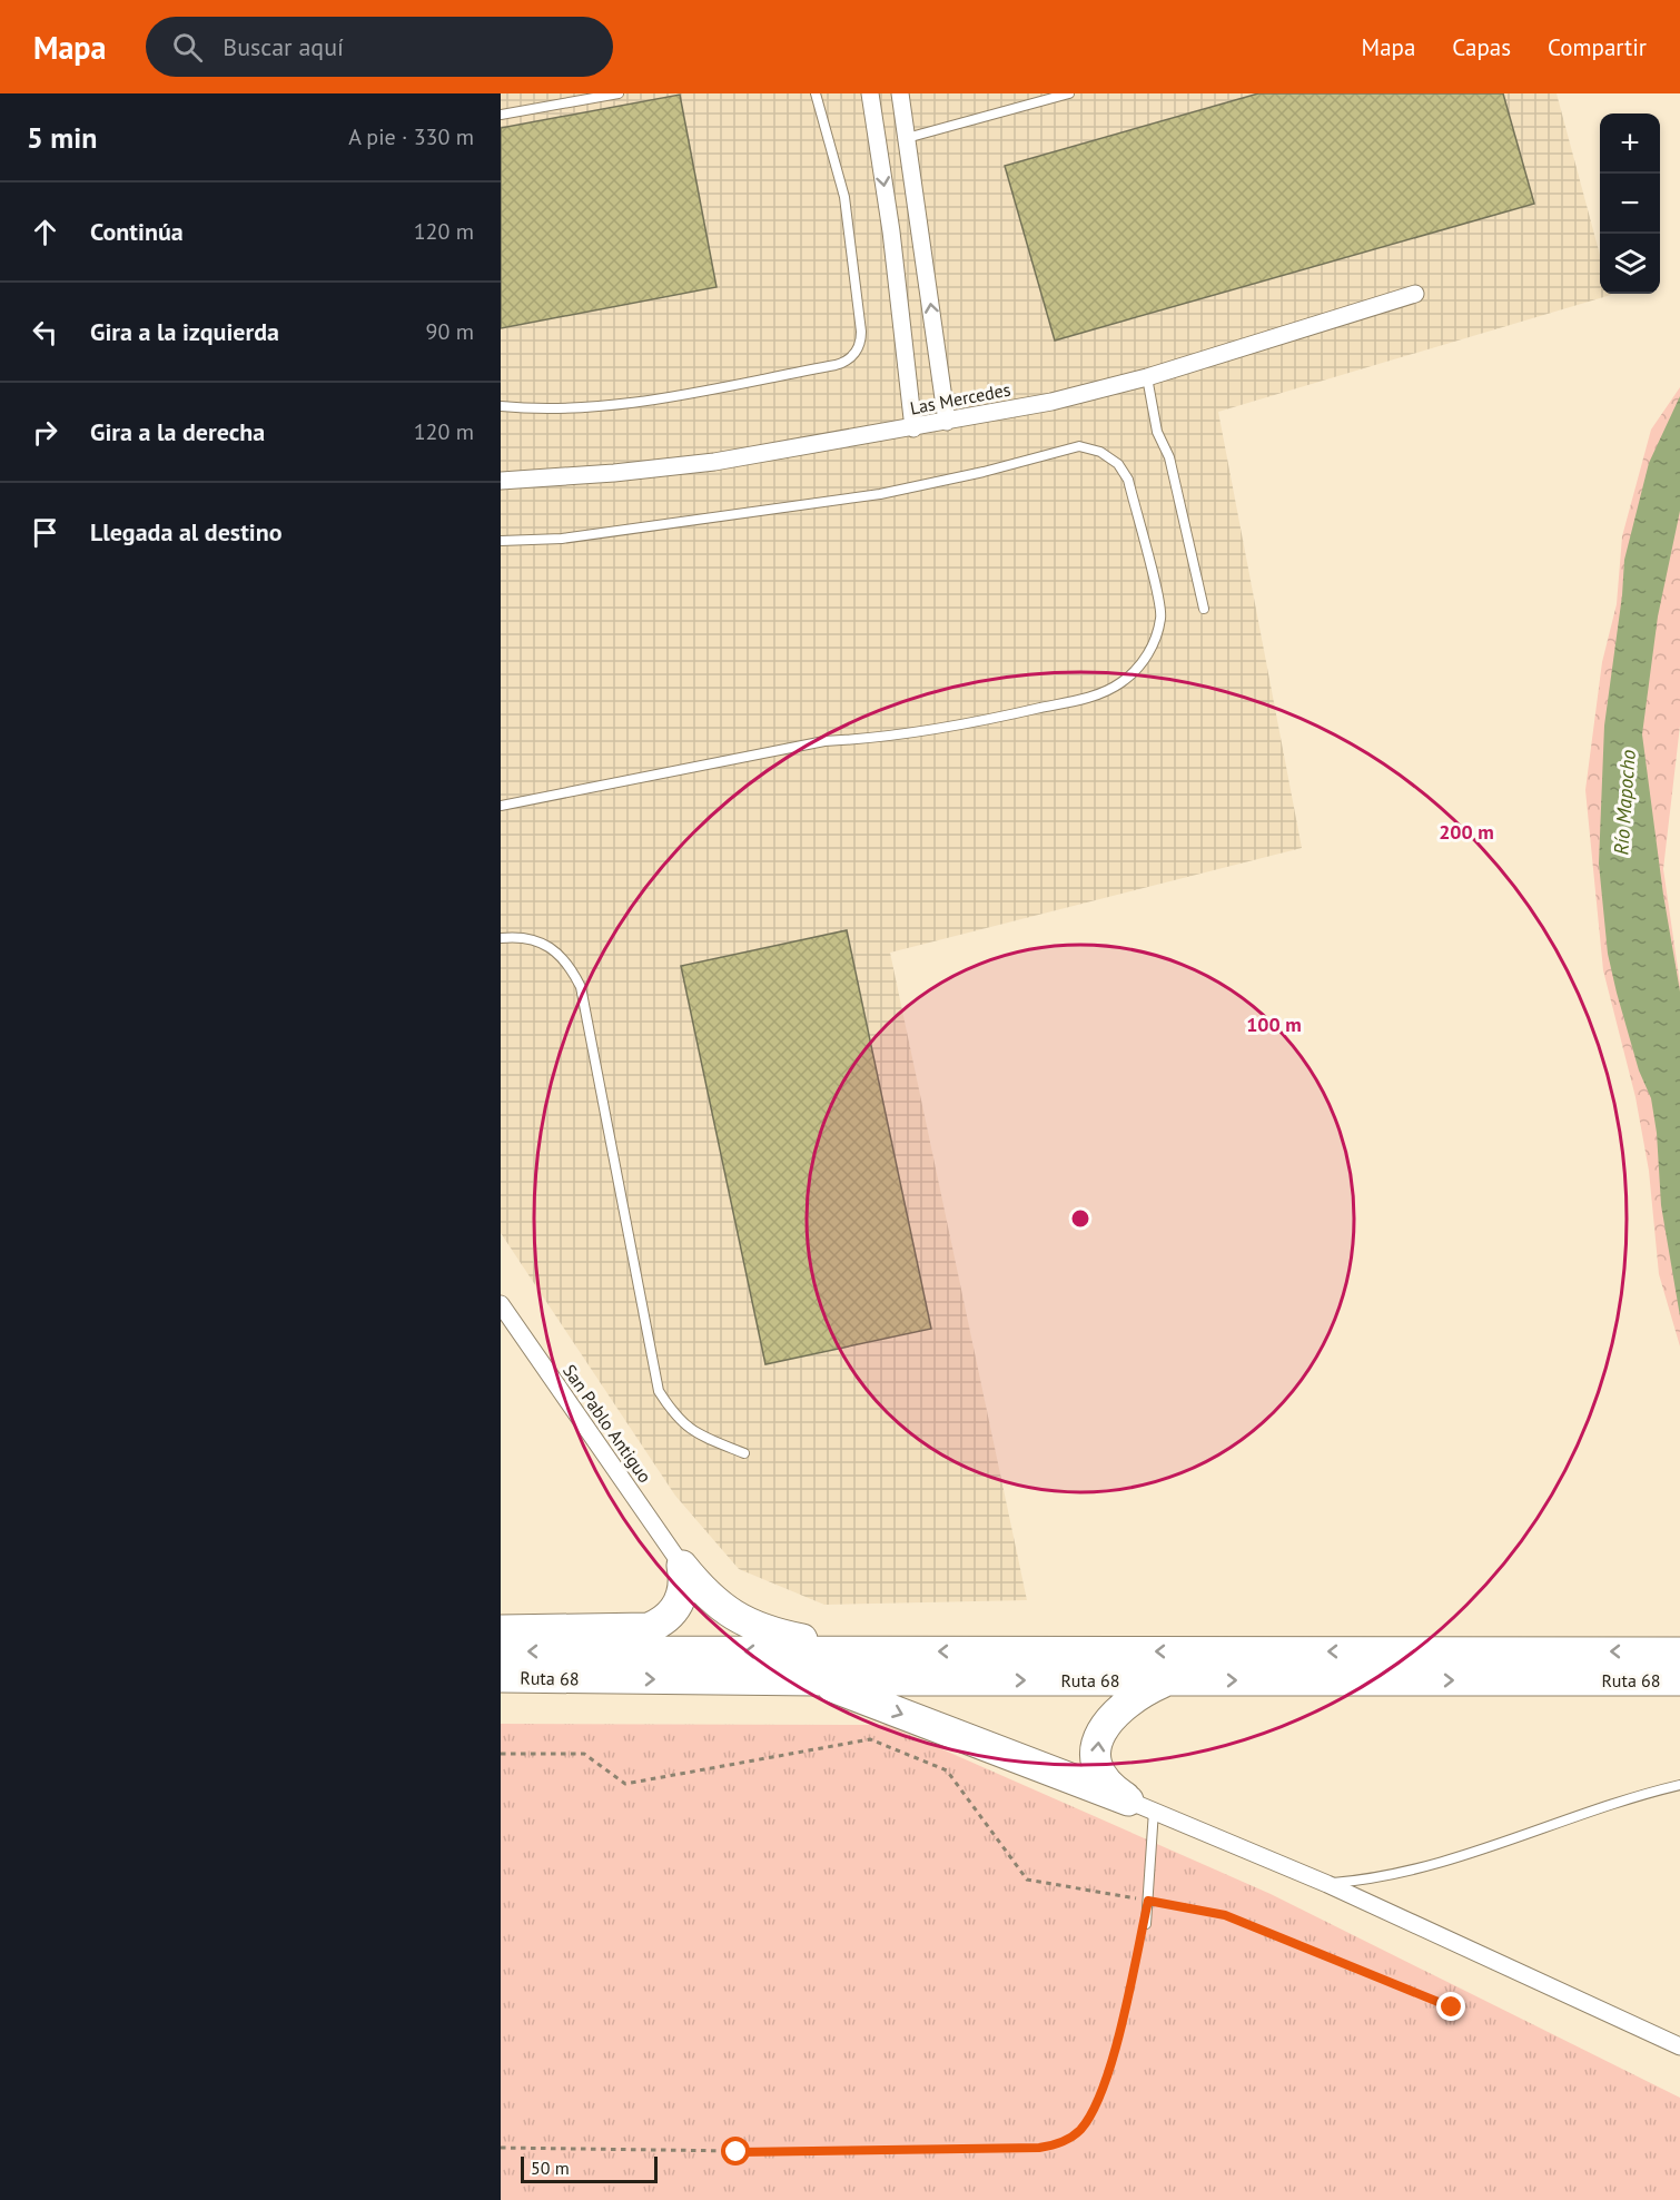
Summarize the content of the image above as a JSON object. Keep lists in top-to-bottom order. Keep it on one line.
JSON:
{"streets":{"highway":["Ruta 68"],"street":["Las Mercedes","San Pablo Antiguo"]},"water":["Río Mapocho"],"scale_bar":"50 m","page":{"header":"Mapa","search":"Buscar aquí","nav":["Mapa","Capas","Compartir"],"heading":["5 min","A pie · 330 m"],"map_buttons":["+","−"],"list":[["Continúa","120 m"],["Gira a la izquierda","90 m"],["Gira a la derecha","120 m"],"Llegada al destino"],"scale":"50 m"},"rings":["200 m","100 m"]}
